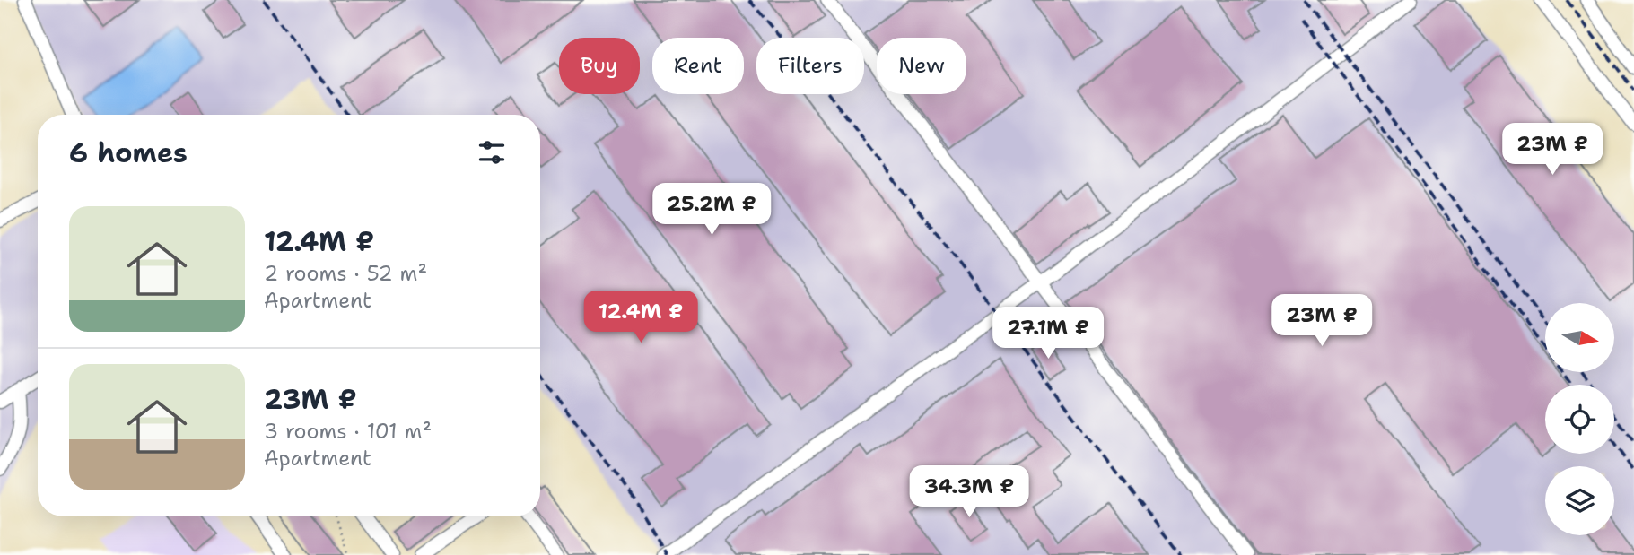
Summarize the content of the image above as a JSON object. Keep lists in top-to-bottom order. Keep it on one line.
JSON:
{"north":"right","page":{"chip":["Buy","Rent","Filters","New"],"heading":"6 homes","price":["23M ₽","25.2M ₽","12.4M ₽","23M ₽","27.1M ₽","34.3M ₽"],"list":[{"name":"12.4M ₽","note":"2 rooms · 52 m² · Apartment"},{"name":"23M ₽","note":"3 rooms · 101 m² · Apartment"}]}}
